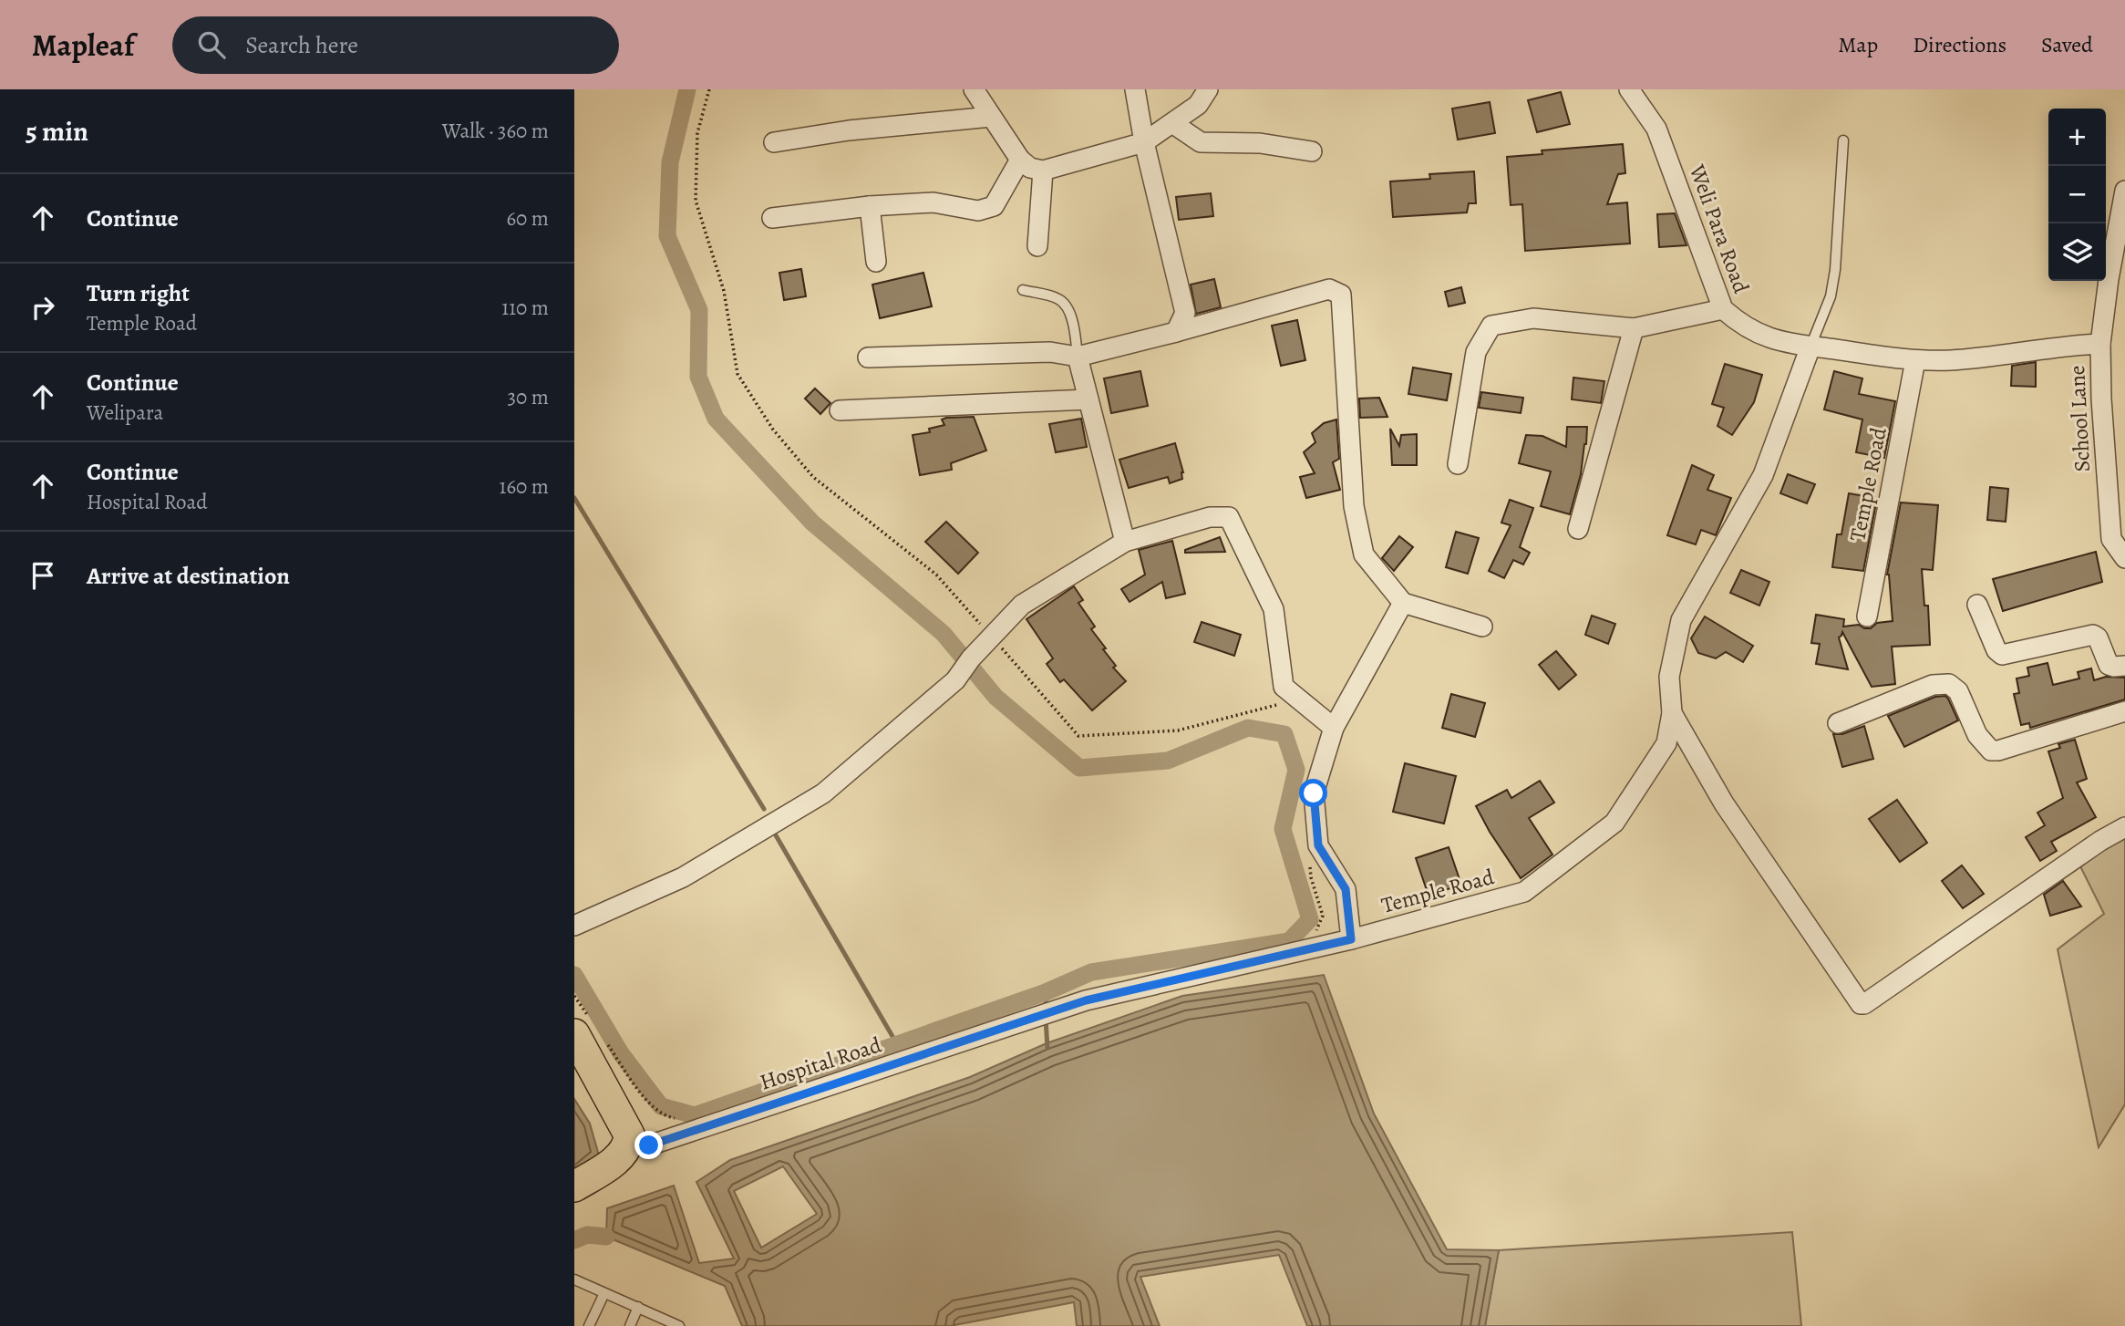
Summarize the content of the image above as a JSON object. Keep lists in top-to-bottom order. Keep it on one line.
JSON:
{"streets":{"street":["Weli Para Road","School Lane","Temple Road","Hospital Road"]},"crossings":[["Weli Para Road","School Lane"],["Weli Para Road","Temple Road"],["School Lane","Temple Road"],["Temple Road","Hospital Road"]],"page":{"header":"Mapleaf","search":"Search here","nav":["Map","Directions","Saved"],"heading":["5 min","Walk · 360 m"],"map_buttons":["+","−"],"list":[["Continue","60 m"],["Turn right","Temple Road","110 m"],["Continue","Welipara","30 m"],["Continue","Hospital Road","160 m"],"Arrive at destination"]}}
